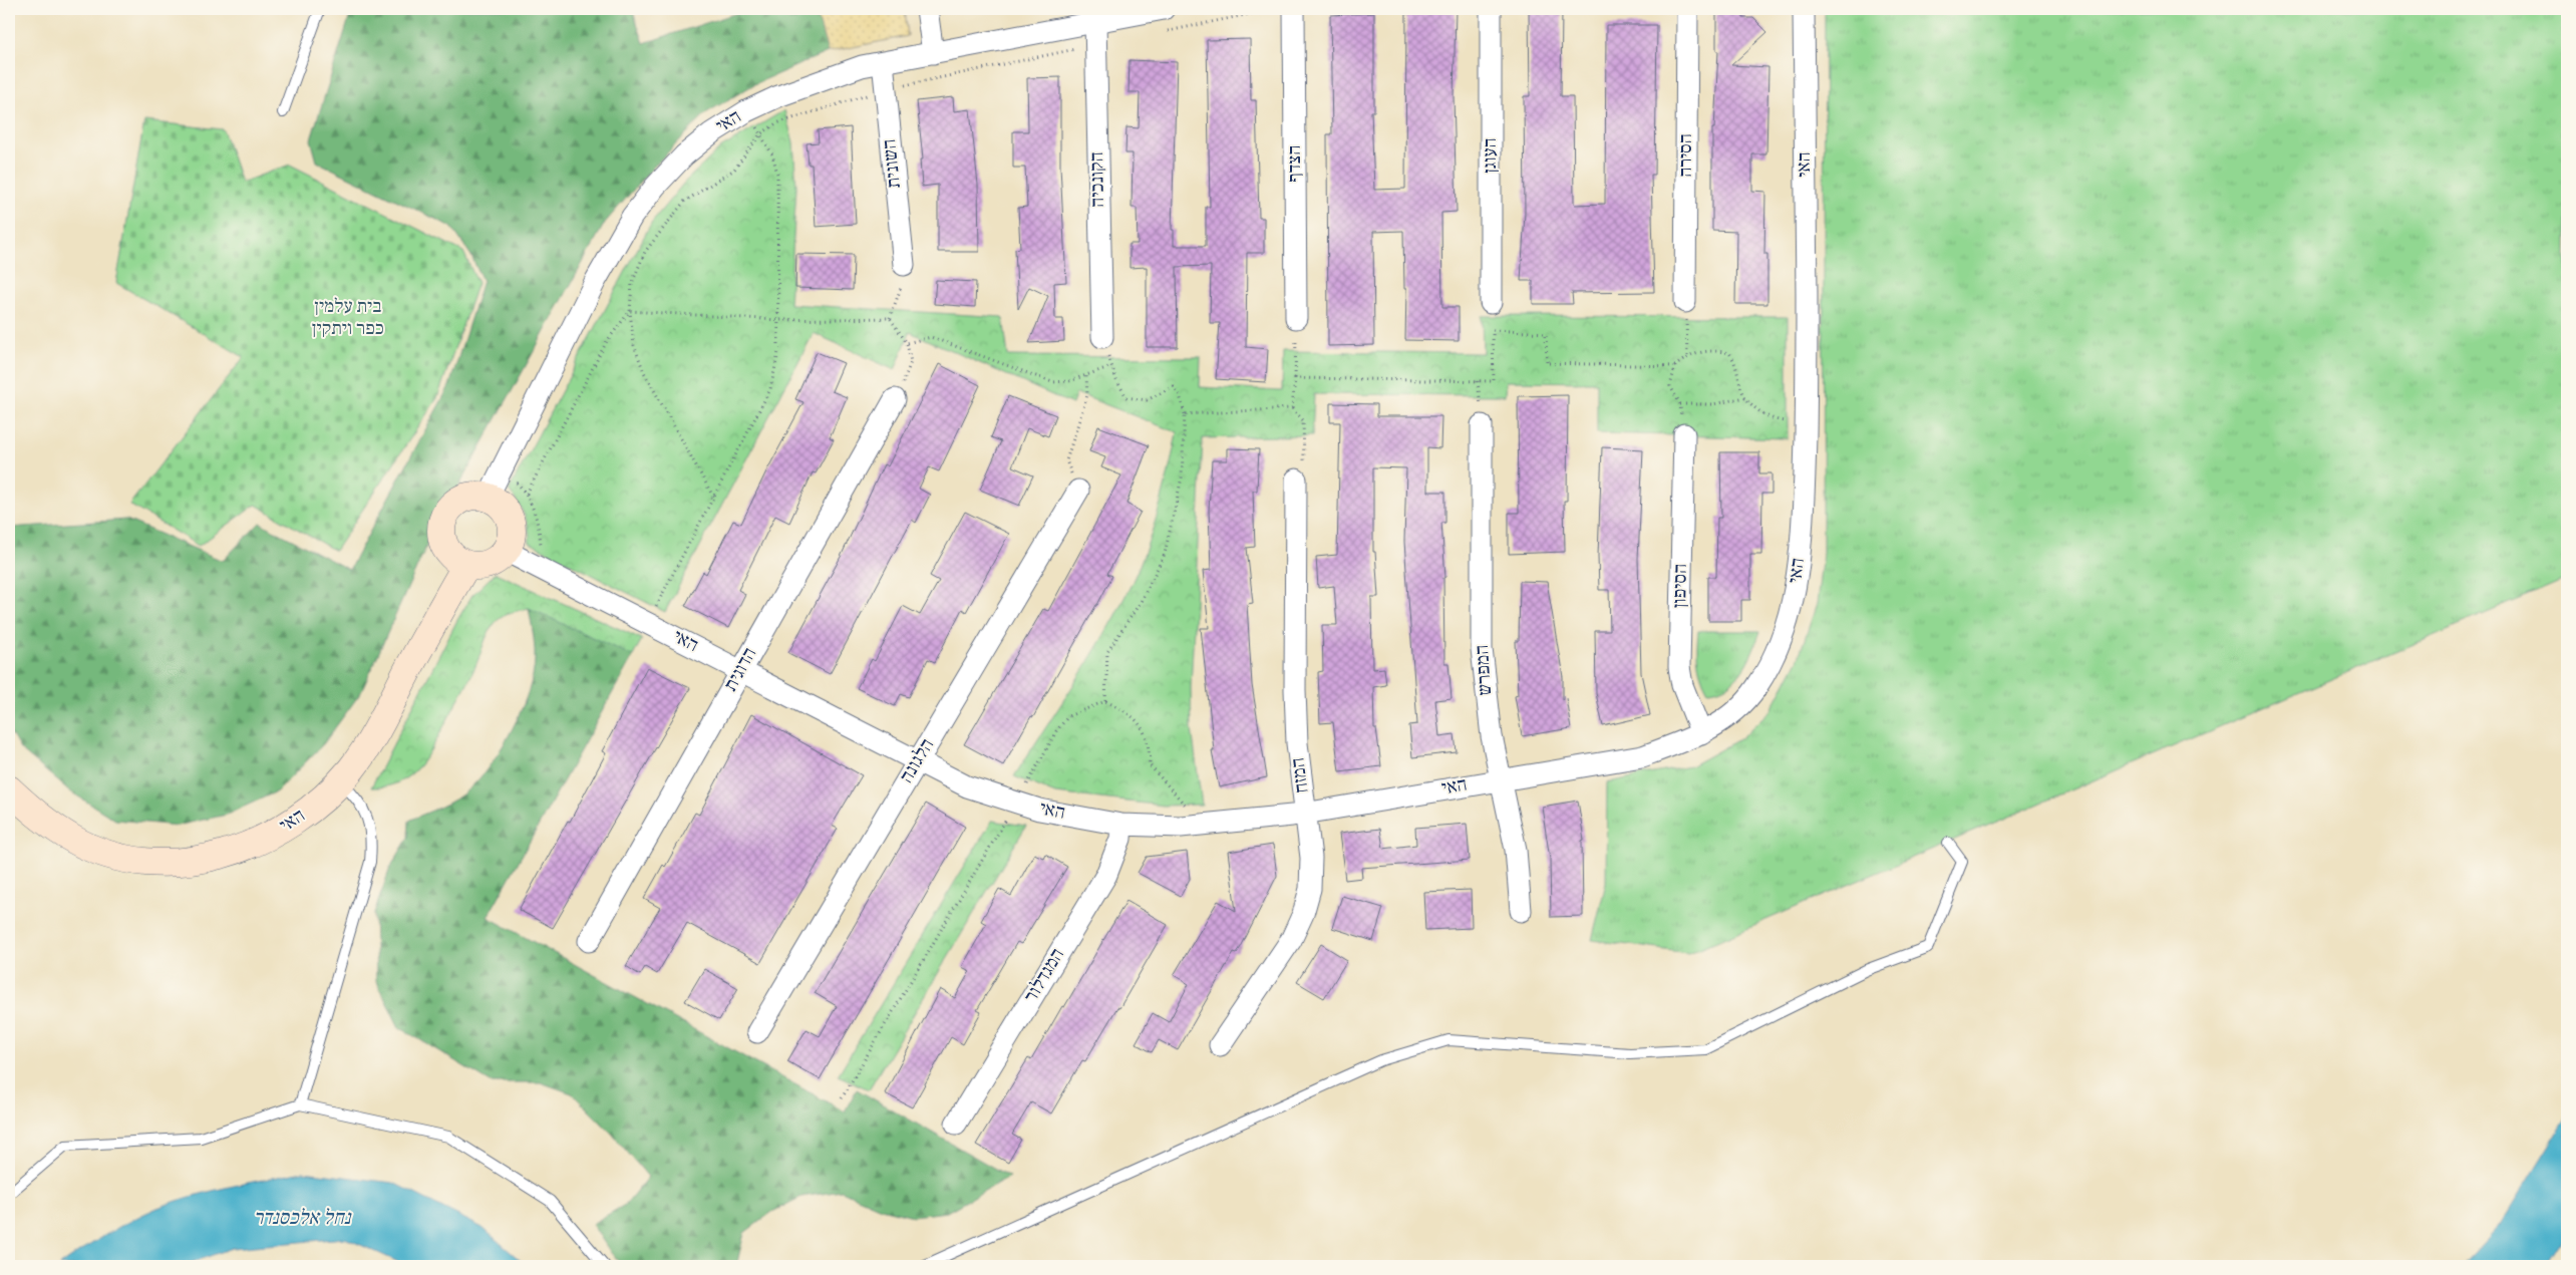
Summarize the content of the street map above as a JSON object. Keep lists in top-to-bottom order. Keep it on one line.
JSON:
{"streets":{"street":["האי","העוגן","הסירה","השונית","הצדף","הקונכיה","הסיפון","הדוגית","המפרש","הלגונה","המזח","המגדלור"]},"crossings":[["האי","השונית"],["האי","הקונכיה"],["האי","הסיפון"],["האי","הדוגית"],["האי","המפרש"],["האי","הלגונה"],["האי","המזח"],["האי","המגדלור"]],"water":["נחל אלכסנדר"],"parks":["בית עלמין כפר ויתקין"]}
